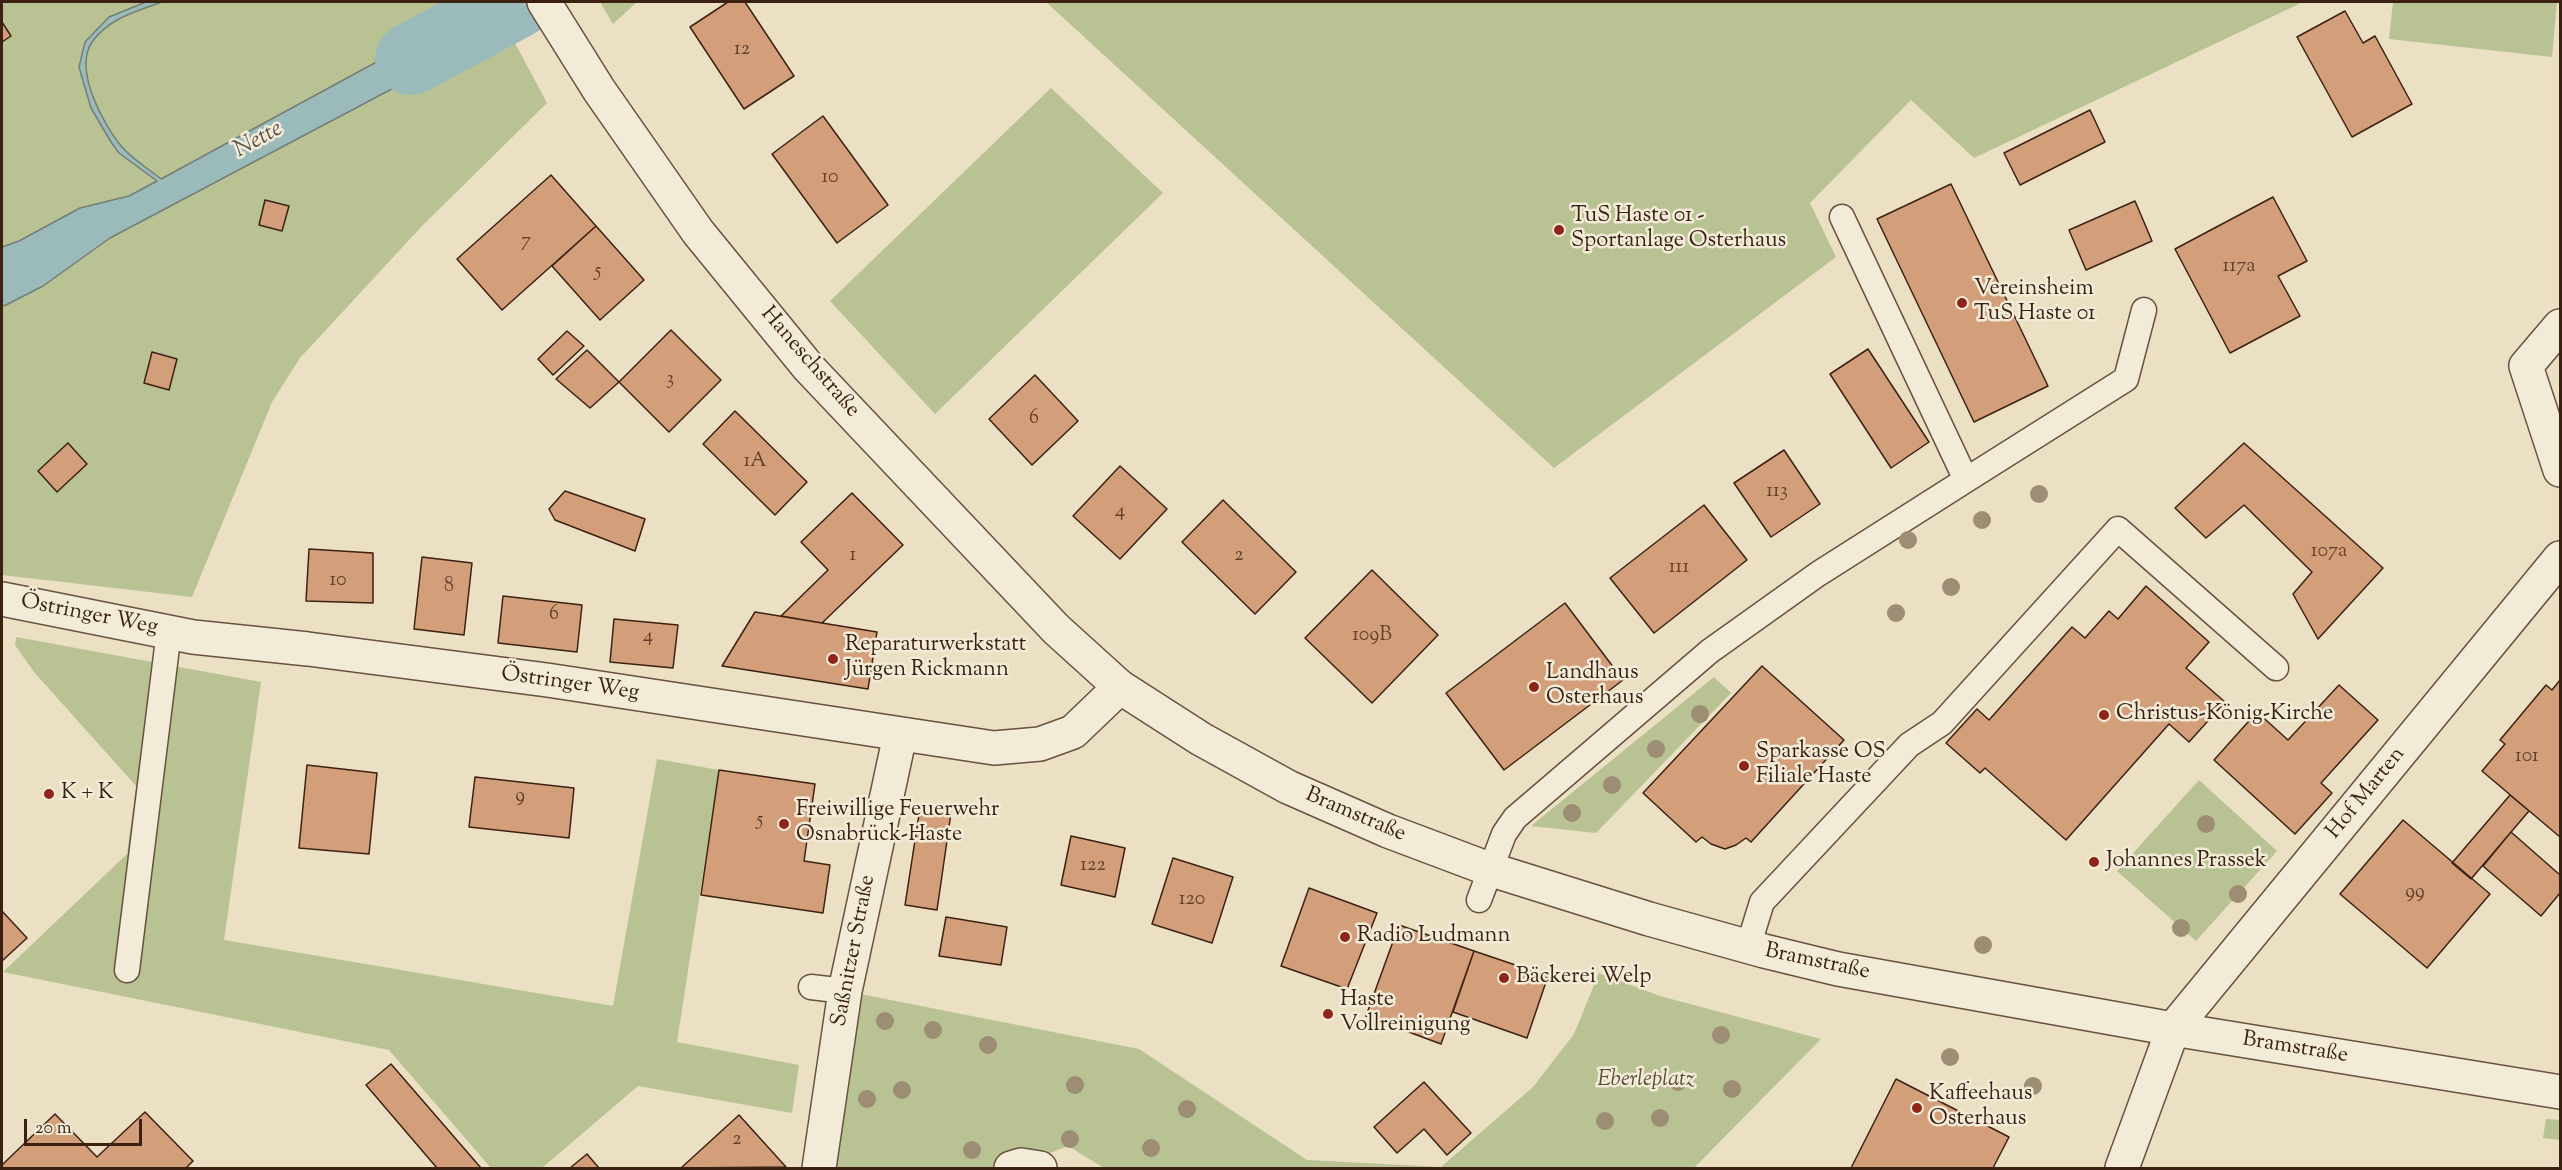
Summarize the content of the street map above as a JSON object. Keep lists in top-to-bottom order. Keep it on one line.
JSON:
{"streets":{"street":["Haneschstraße","Östringer Weg","Hof Marten","Bramstraße","Saßnitzer Straße"]},"crossings":[["Haneschstraße","Östringer Weg"],["Haneschstraße","Bramstraße"],["Östringer Weg","Bramstraße"],["Östringer Weg","Saßnitzer Straße"],["Hof Marten","Bramstraße"]],"water":["Nette"],"parks":["Eberleplatz"],"places":["TuS Haste 01 - Sportanlage Osterhaus","Vereinsheim TuS Haste 01","Reparaturwerkstatt Jürgen Rickmann","Landhaus Osterhaus","Christus-König-Kirche","Sparkasse OS Filiale Haste","K + K","Freiwillige Feuerwehr Osnabrück-Haste","Johannes Prassek","Radio Ludmann","Bäckerei Welp","Haste Vollreinigung","Kaffeehaus Osterhaus"],"house_numbers":["12","10","7","117a","5","3","6","1A","113","4","107a","1","2","111","10","8","6","109B","4","101","9","5","122","99","120","2"],"scale_bar":"20 m"}
